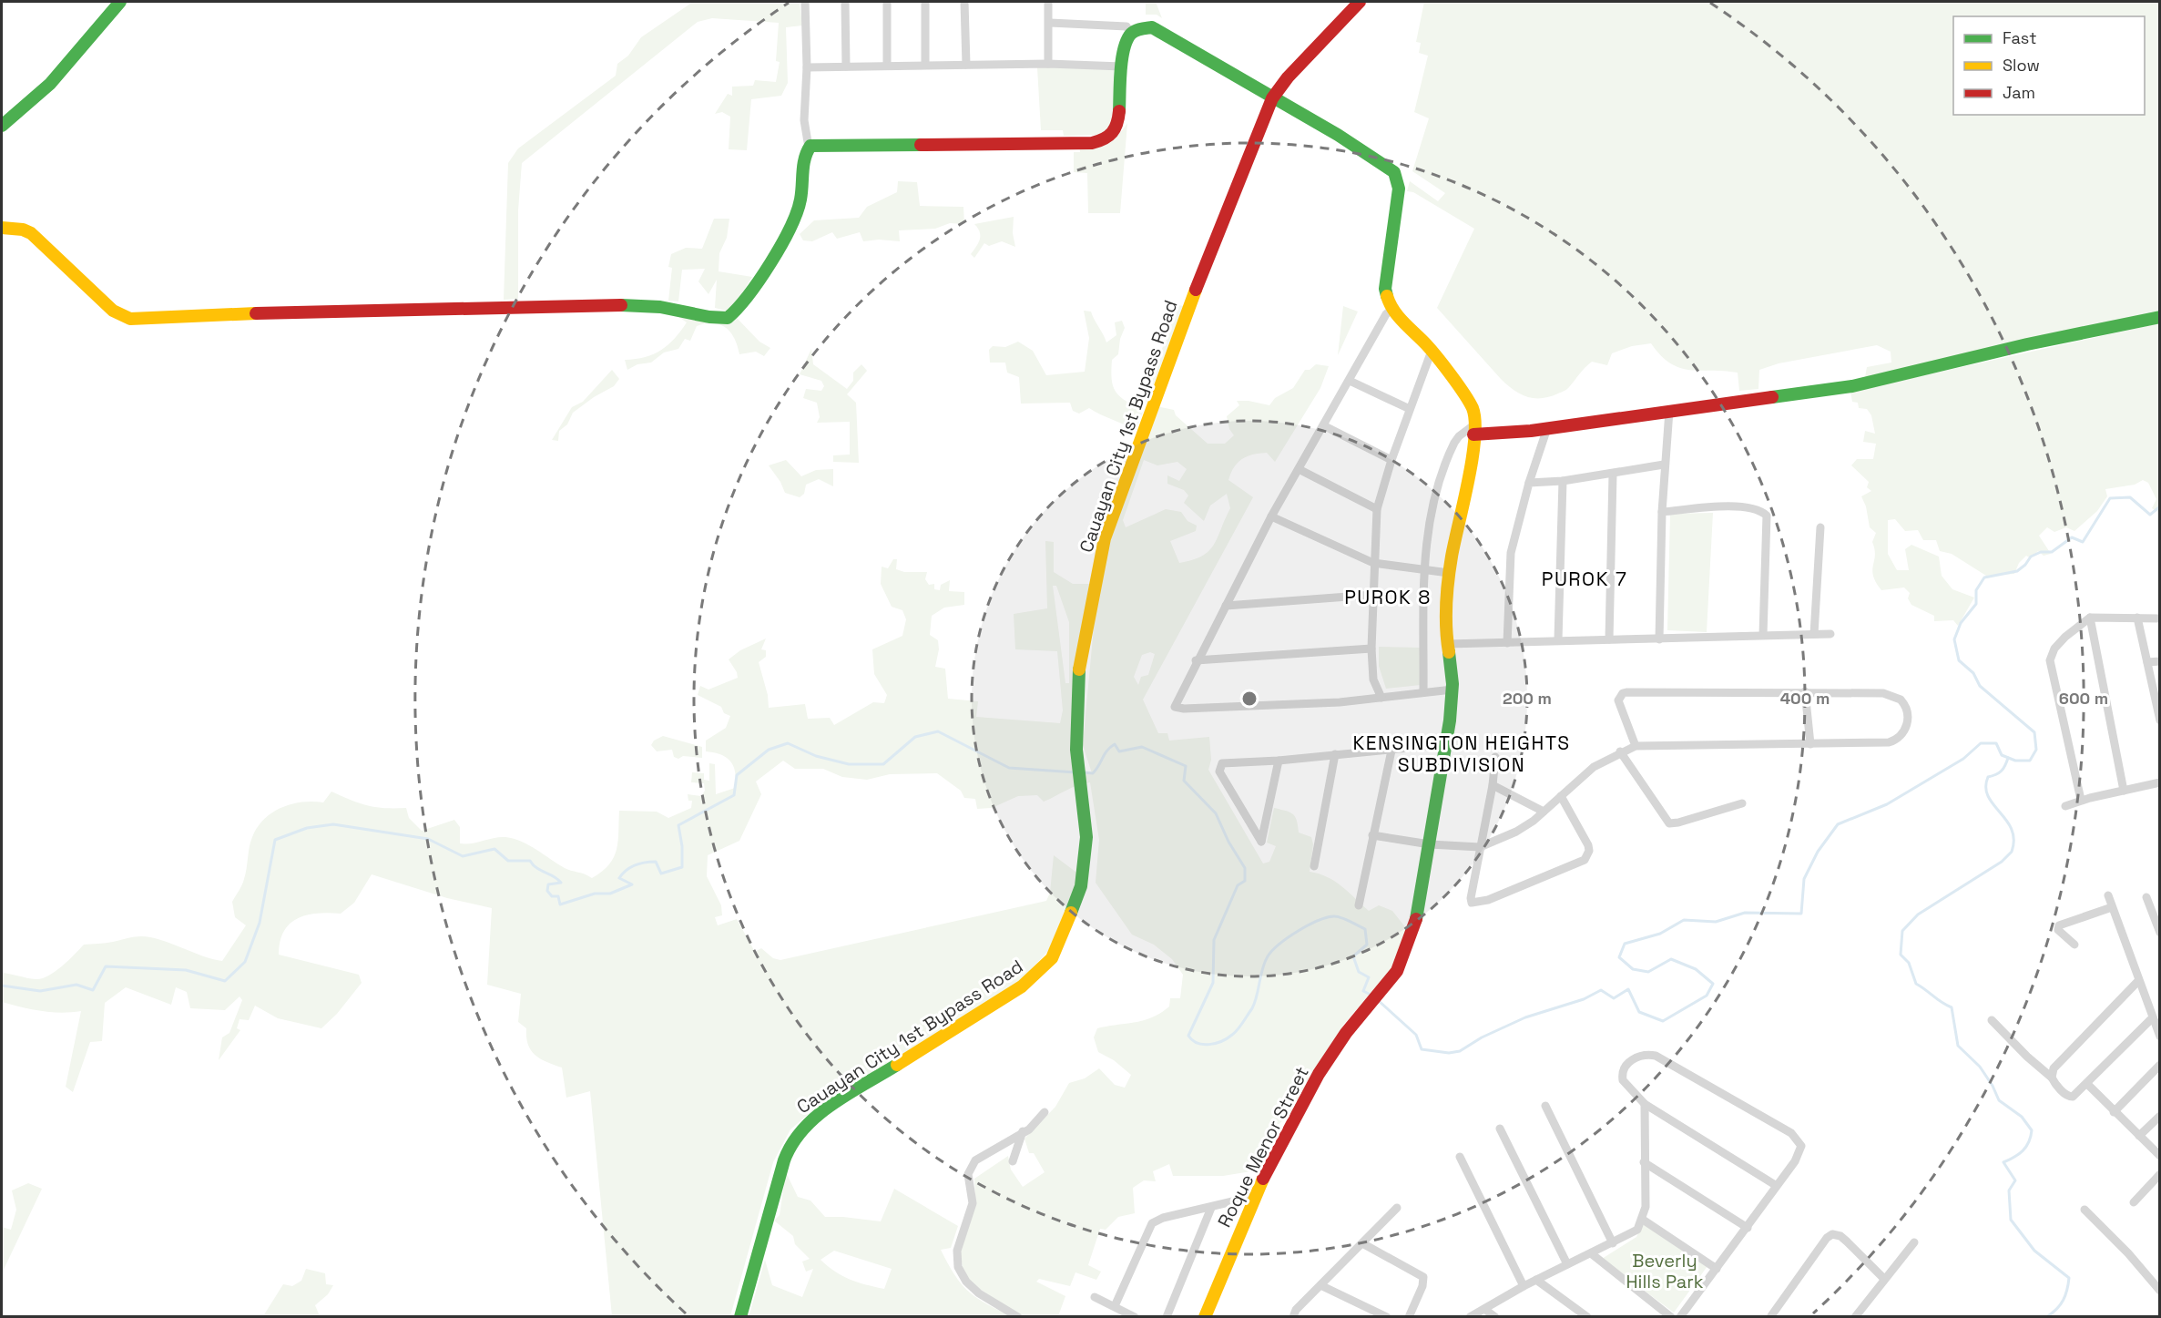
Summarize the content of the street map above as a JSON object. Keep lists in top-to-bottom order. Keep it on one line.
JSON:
{"streets":{"main road":["Cauayan City 1st Bypass Road","Roque Menor Street"]},"districts":["PUROK 7","PUROK 8","KENSINGTON HEIGHTS SUBDIVISION"],"parks":["Beverly Hills Park"],"legend":["Fast","Slow","Jam"],"rings":["200 m","400 m","600 m"]}
